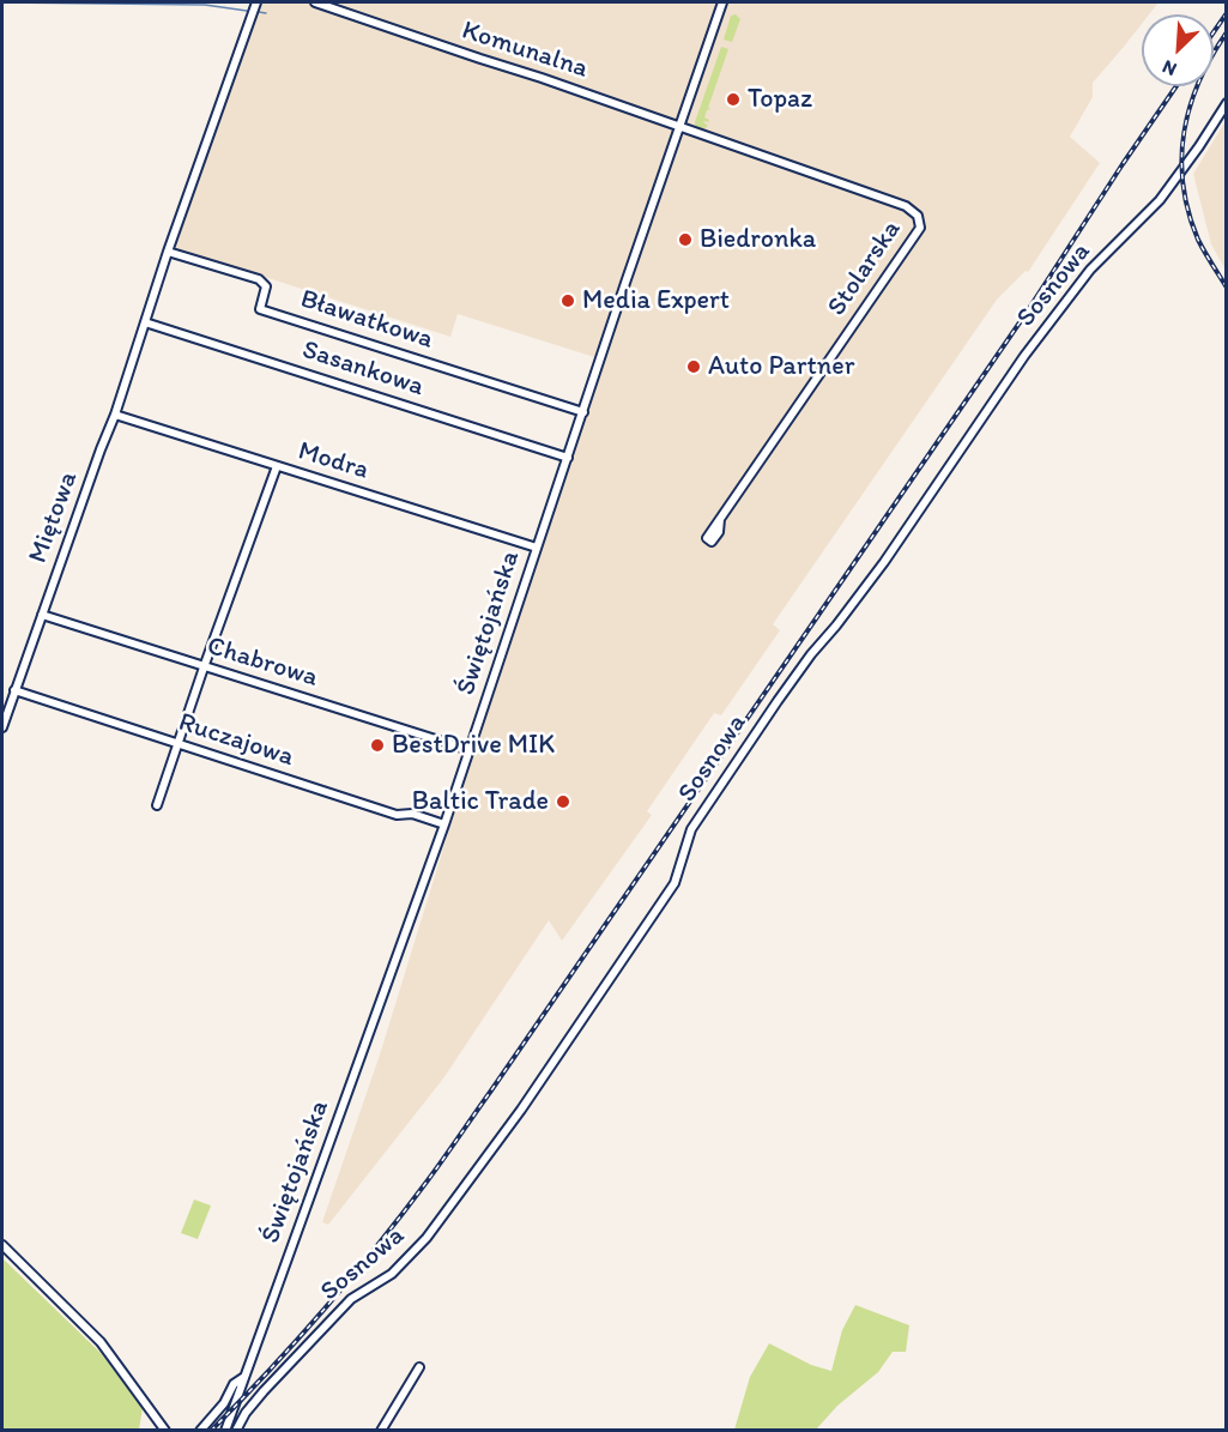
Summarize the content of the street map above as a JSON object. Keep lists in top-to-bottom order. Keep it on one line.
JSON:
{"streets":{"street":["Komunalna","Stolarska","Sosnowa","Bławatkowa","Sasankowa","Modra","Miętowa","Świętojańska","Chabrowa","Ruczajowa"]},"crossings":[["Komunalna","Stolarska"],["Komunalna","Świętojańska"],["Stolarska","Świętojańska"],["Bławatkowa","Miętowa"],["Bławatkowa","Świętojańska"],["Sasankowa","Miętowa"],["Sasankowa","Świętojańska"],["Modra","Miętowa"],["Modra","Świętojańska"],["Miętowa","Chabrowa"],["Miętowa","Ruczajowa"],["Świętojańska","Chabrowa"],["Świętojańska","Ruczajowa"]],"places":["Topaz","Biedronka","Media Expert","Auto Partner","BestDrive MIK","Baltic Trade"],"north":"bottom left"}
